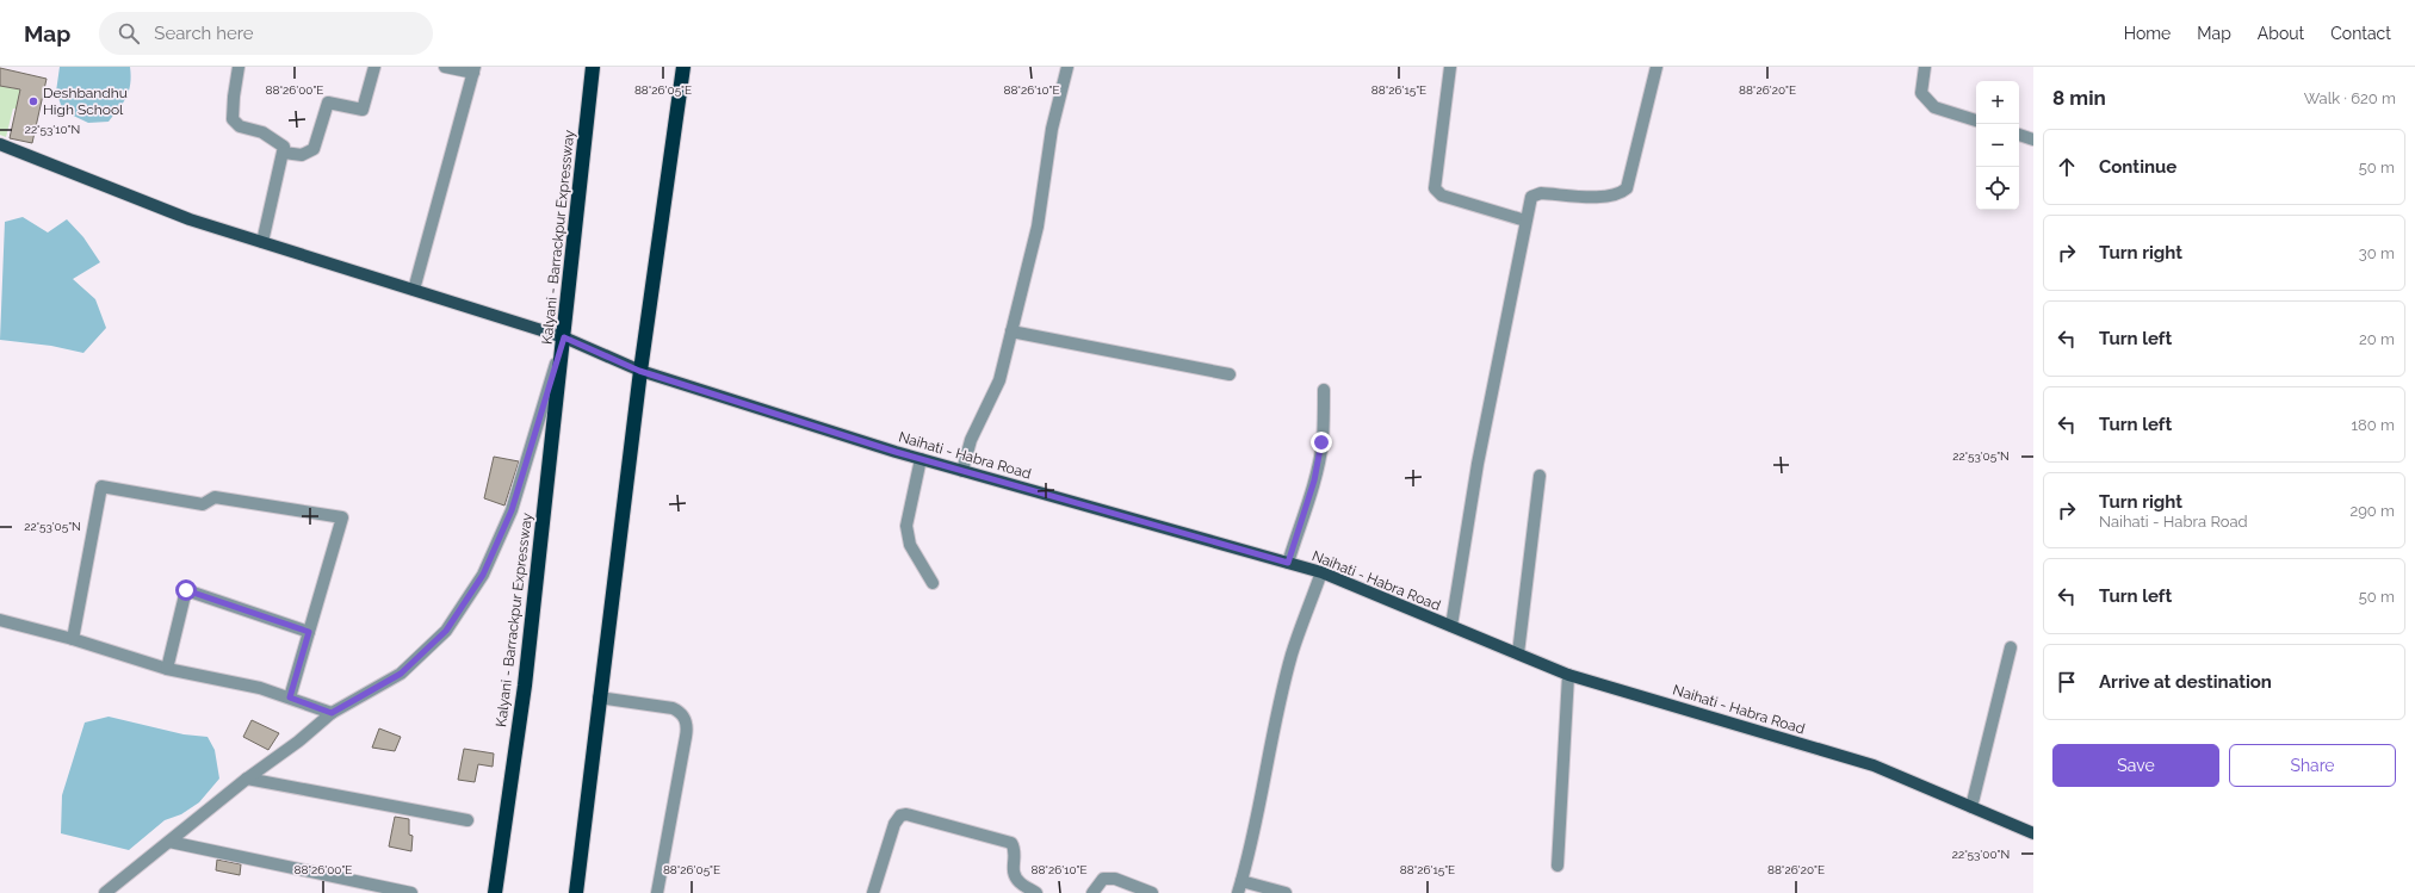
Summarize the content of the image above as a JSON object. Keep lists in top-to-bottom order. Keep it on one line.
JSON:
{"streets":{"highway":["Kalyani - Barrackpur Expressway"],"main road":["Naihati - Habra Road"]},"crossings":[["Kalyani - Barrackpur Expressway","Naihati - Habra Road"]],"places":["Deshbandhu High School"],"page":{"header":"Map","search":"Search here","nav":["Home","Map","About","Contact"],"heading":["8 min","Walk · 620 m"],"map_buttons":["+","−"],"list":[["Continue","50 m"],["Turn right","30 m"],["Turn left","20 m"],["Turn left","180 m"],["Turn right","Naihati - Habra Road","290 m"],["Turn left","50 m"],"Arrive at destination"],"buttons":["Save","Share"]},"coordinates":["88°26'00\"E","88°26'05\"E","88°26'10\"E","88°26'15\"E","88°26'20\"E","22°53'10\"N","22°53'05\"N","22°53'00\"N"]}
